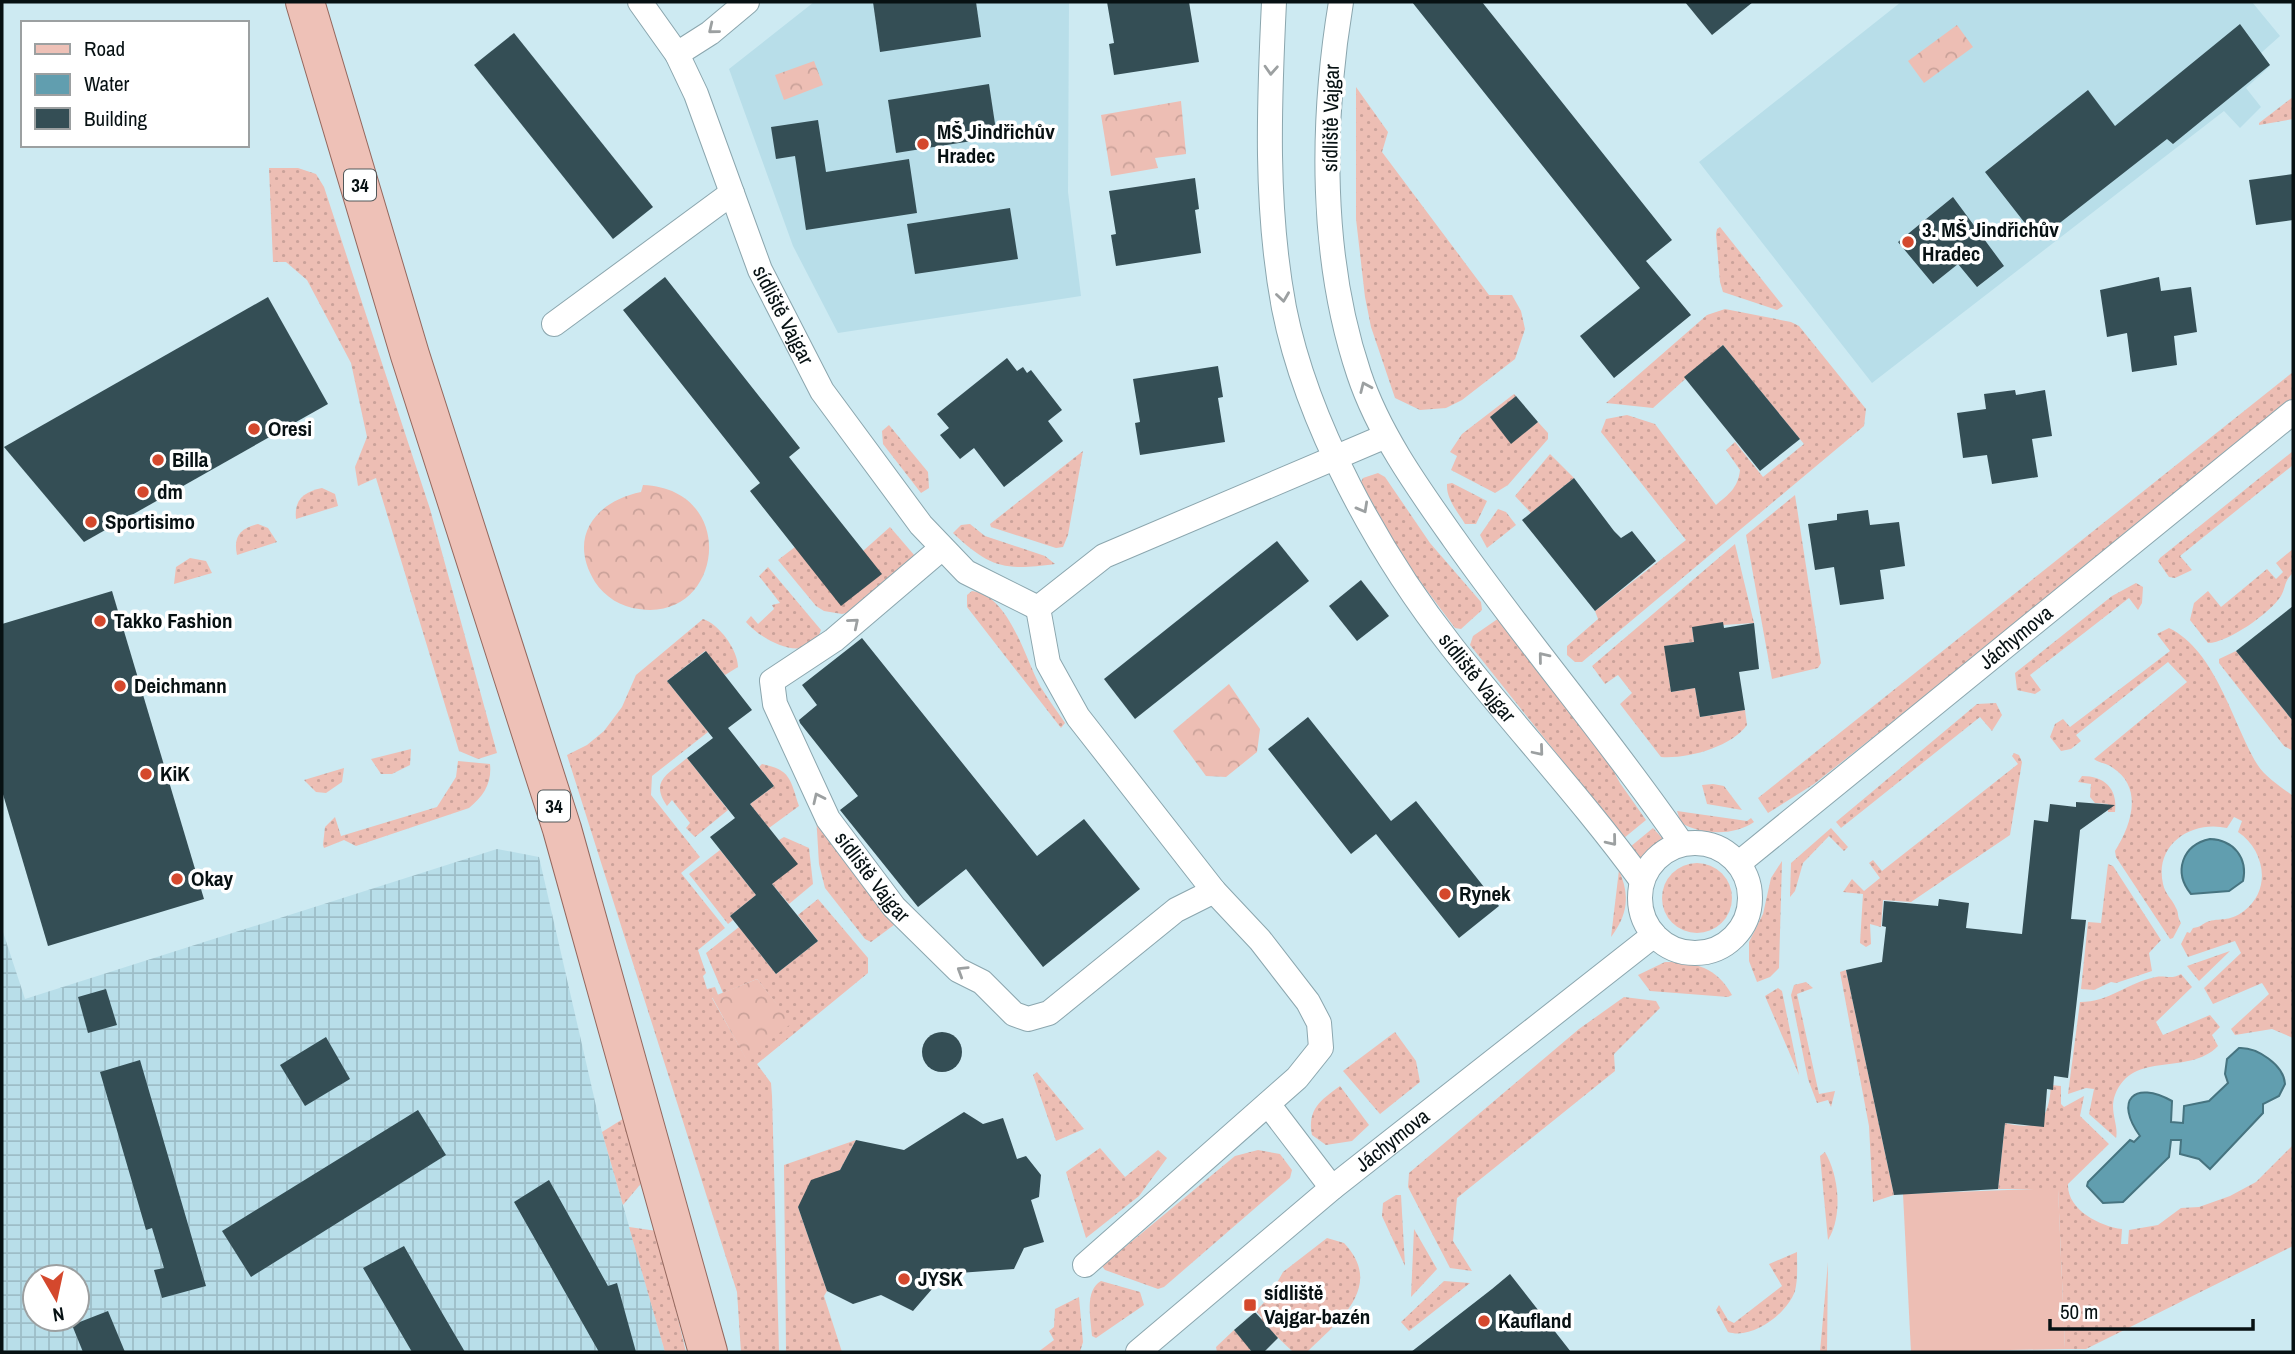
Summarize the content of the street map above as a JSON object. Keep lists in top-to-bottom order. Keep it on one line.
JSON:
{"streets":{"main road":["34"],"street":["sídliště Vajgar","Jáchymova"]},"crossings":[["sídliště Vajgar","Jáchymova"]],"places":{"other":["MŠ Jindřichův Hradec","3. MŠ Jindřichův Hradec","Oresi","Billa","dm","Sportisimo","Takko Fashion","Deichmann","KiK","Okay","Rynek","JYSK","Kaufland"],"transit":["sídliště Vajgar-bazén"]},"legend":["Road","Water","Building"],"scale_bar":"50 m","north":"bottom"}
